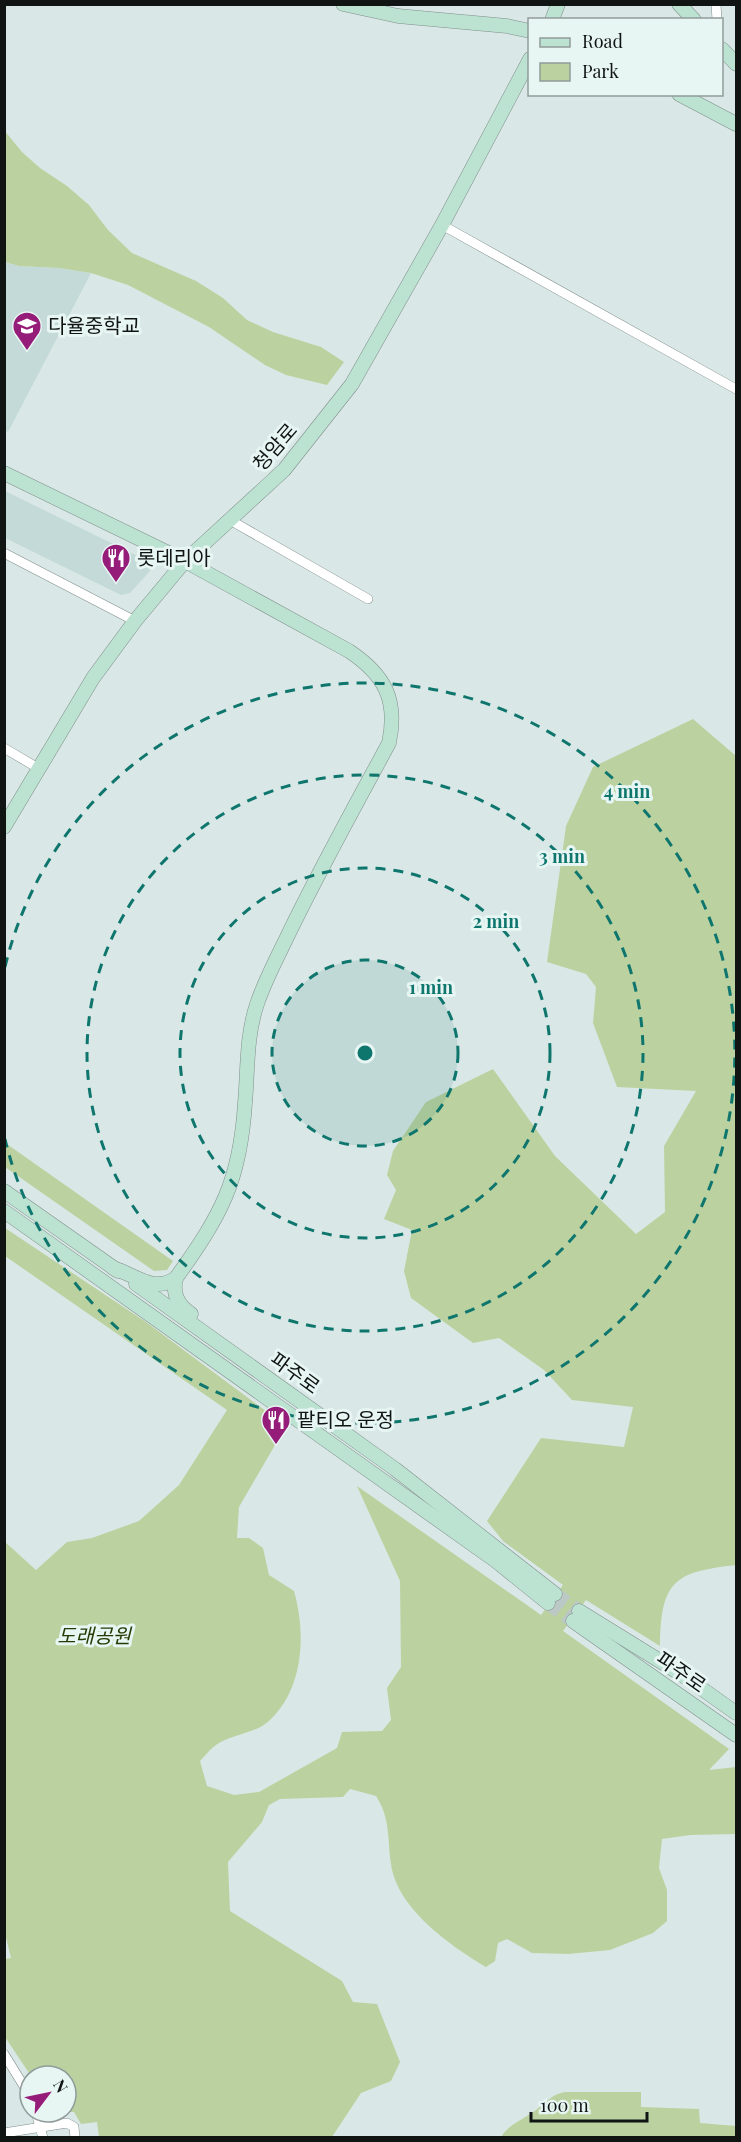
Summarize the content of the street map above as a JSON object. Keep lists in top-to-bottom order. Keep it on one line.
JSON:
{"streets":{"street":["청암로","파주로"]},"parks":["도래공원"],"places":{"school or university":["다율중학교"],"restaurant":["롯데리아","팥티오 운정"]},"legend":["Road","Park"],"scale_bar":"100 m","north":"top right","rings":["4 min","3 min","2 min","1 min"]}
